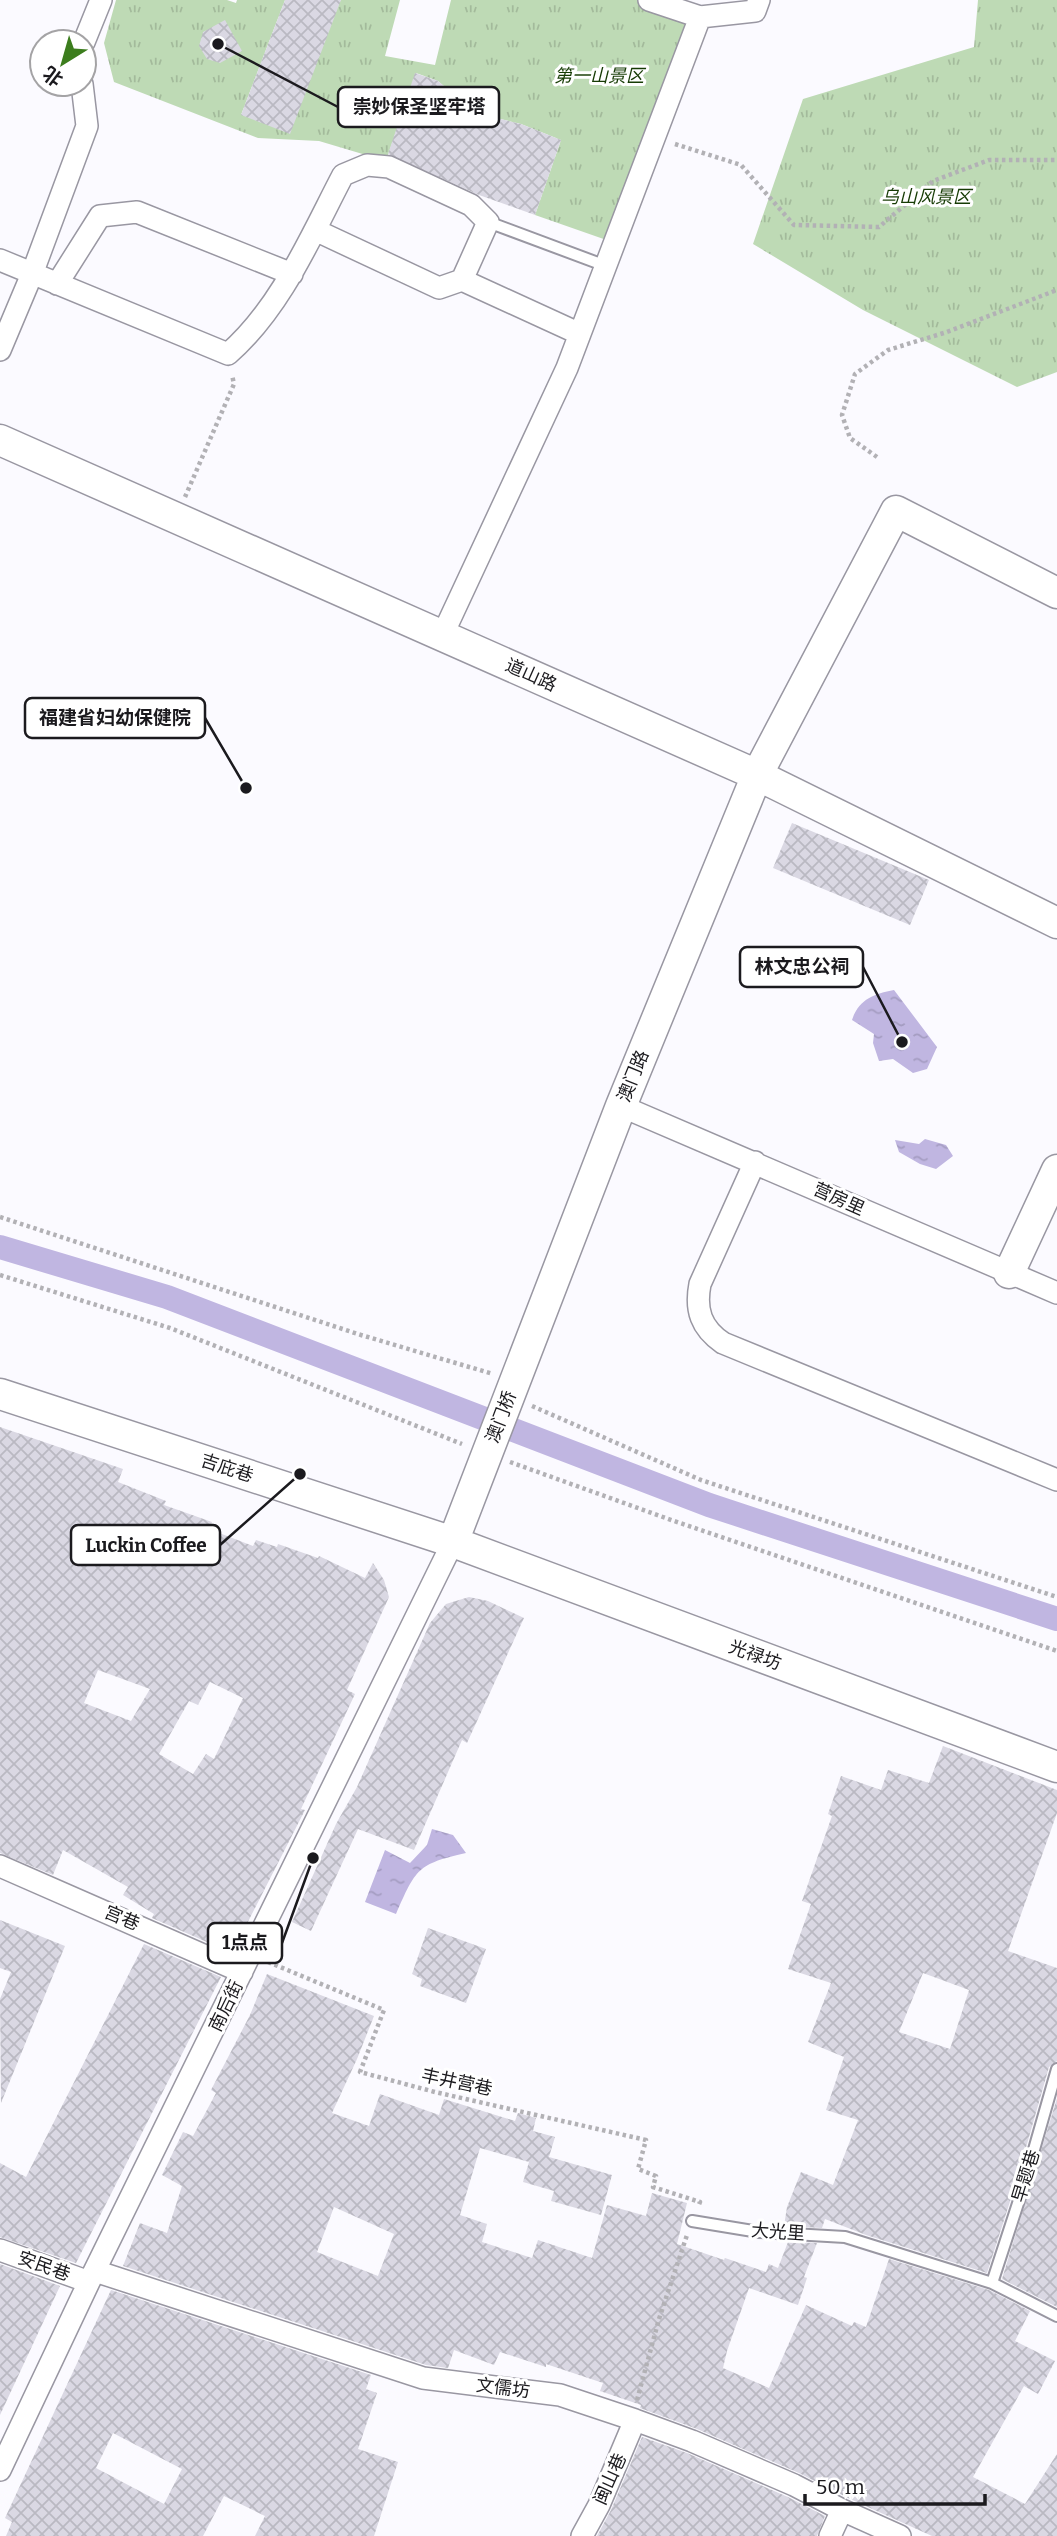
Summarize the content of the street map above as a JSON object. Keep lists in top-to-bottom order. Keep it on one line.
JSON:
{"streets":{"street":["道山路","澳门路","营房里","澳门桥","吉庇巷","光禄坊","宫巷","南后街","安民巷","文儒坊","闽山巷"],"lane":["早题巷","大光里"],"path":["丰井营巷"]},"crossings":[["道山路","澳门路"],["澳门路","营房里"],["澳门路","澳门桥"],["吉庇巷","光禄坊"],["吉庇巷","南后街"],["光禄坊","南后街"],["宫巷","南后街"],["宫巷","丰井营巷"],["南后街","丰井营巷"],["南后街","安民巷"],["南后街","文儒坊"],["早题巷","大光里"],["安民巷","文儒坊"],["文儒坊","闽山巷"]],"parks":["第一山景区","乌山风景区"],"places":["崇妙保圣坚牢塔","福建省妇幼保健院","林文忠公祠","Luckin Coffee","1点点"],"scale_bar":"50 m","north":"bottom left"}
